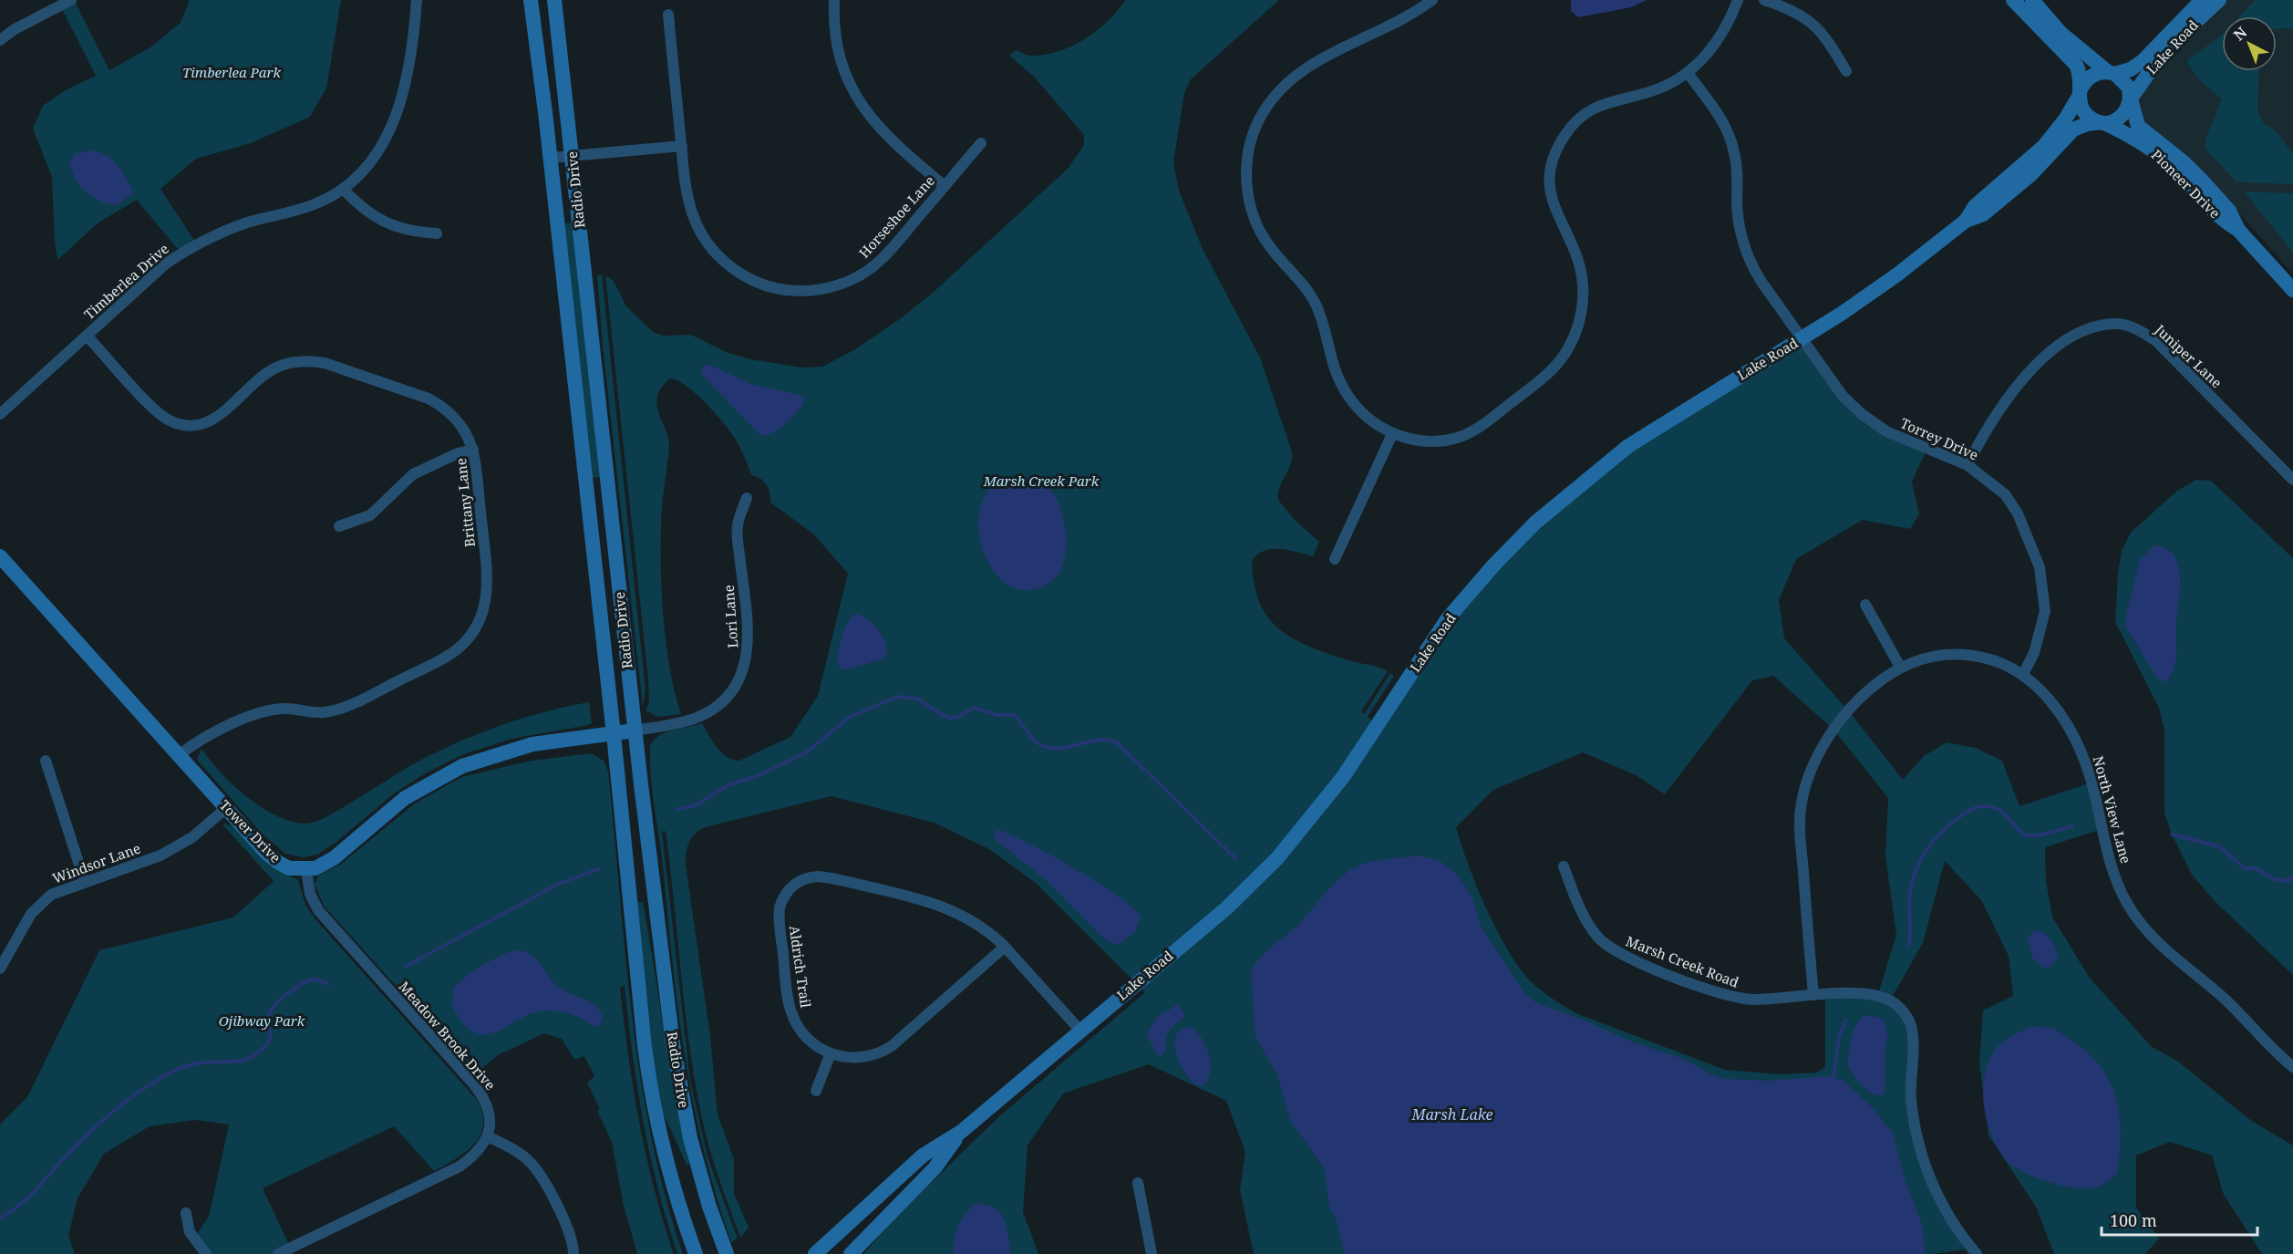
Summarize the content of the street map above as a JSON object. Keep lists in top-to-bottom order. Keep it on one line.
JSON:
{"streets":{"street":["Lake Road","Pioneer Drive","Radio Drive","Horseshoe Lane","Timberlea Drive","Juniper Lane","Torrey Drive","Brittany Lane","Lori Lane","North View Lane","Tower Drive","Windsor Lane","Marsh Creek Road","Aldrich Trail","Meadow Brook Drive"]},"crossings":[["Lake Road","Pioneer Drive"],["Lake Road","Torrey Drive"],["Lake Road","Aldrich Trail"],["Radio Drive","Lori Lane"],["Timberlea Drive","Brittany Lane"],["Juniper Lane","Torrey Drive"],["Torrey Drive","North View Lane"],["Brittany Lane","Tower Drive"],["North View Lane","Marsh Creek Road"],["Tower Drive","Windsor Lane"],["Tower Drive","Meadow Brook Drive"]],"water":["Marsh Lake"],"parks":["Timberlea Park","Marsh Creek Park","Ojibway Park"],"scale_bar":"100 m","north":"top left"}
